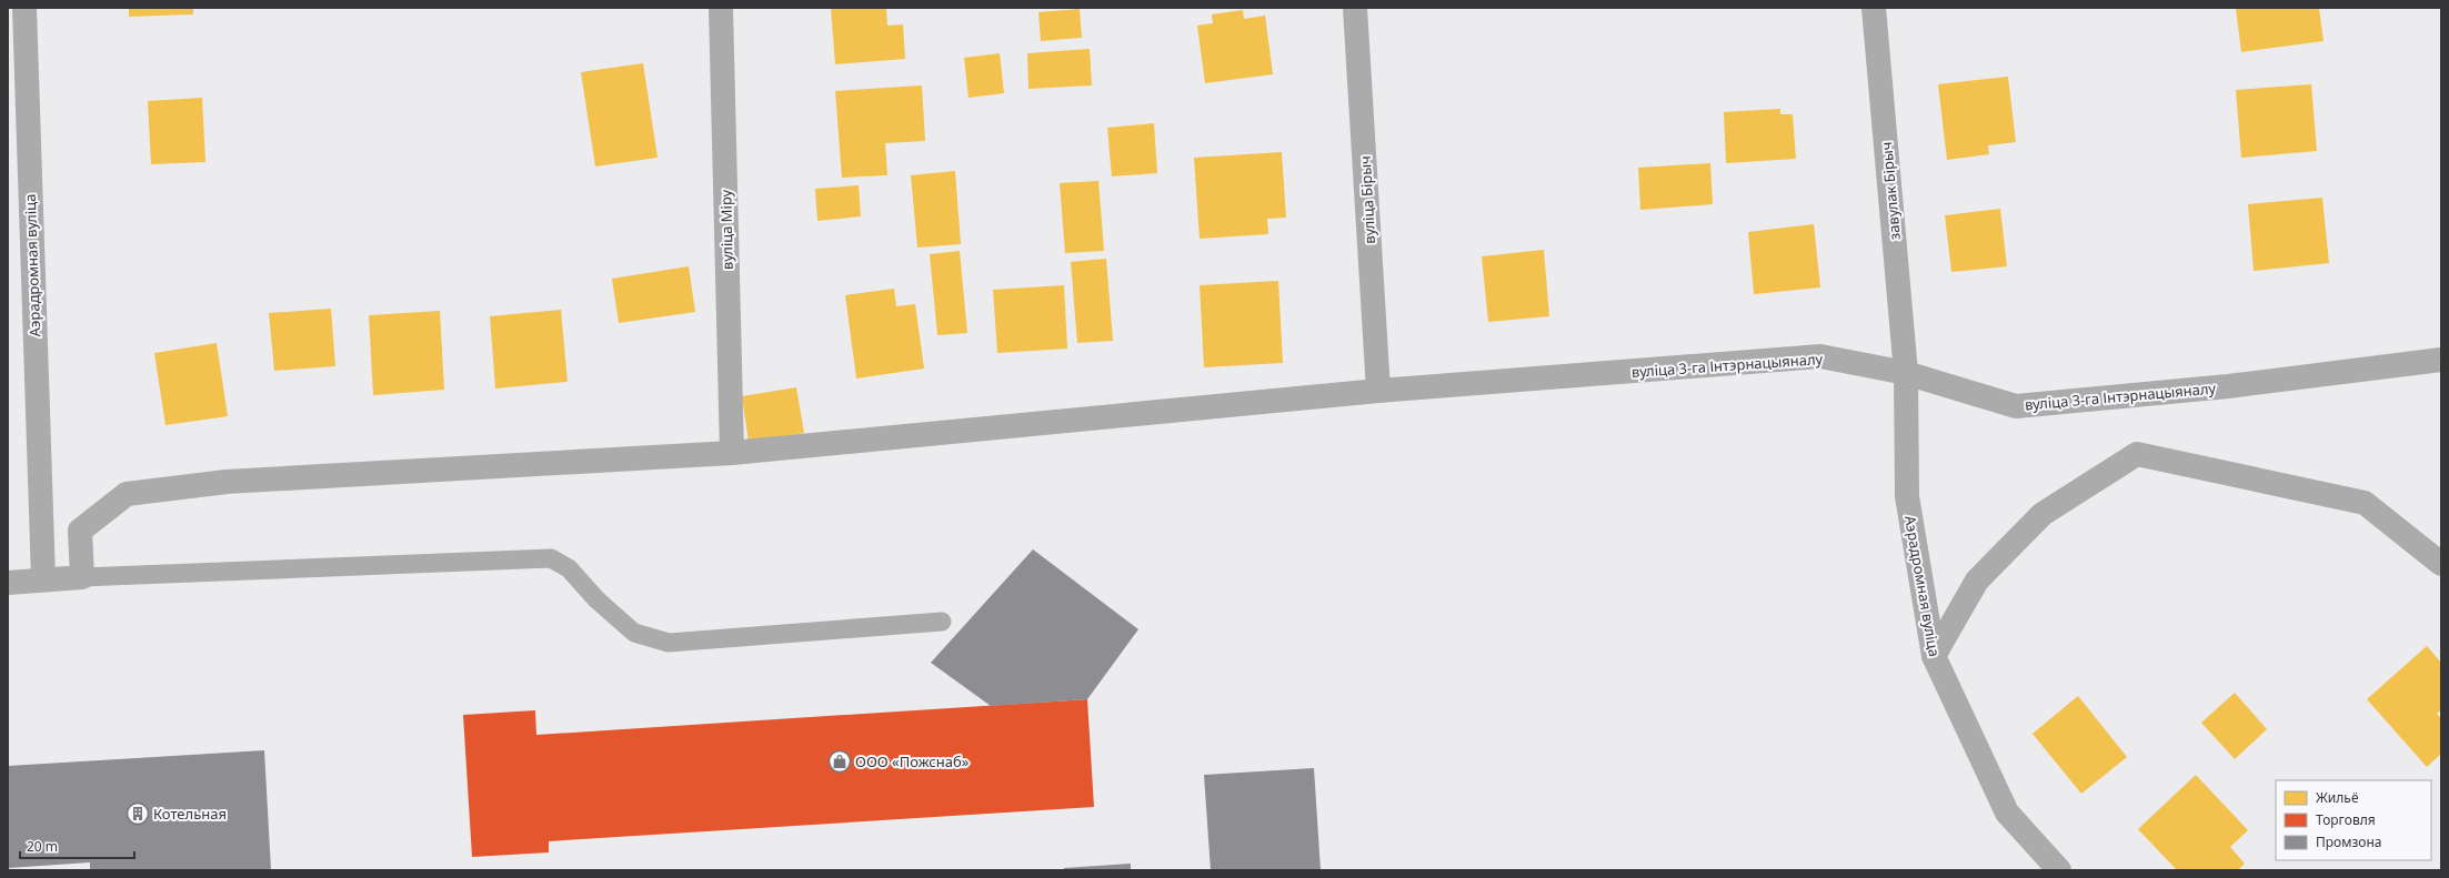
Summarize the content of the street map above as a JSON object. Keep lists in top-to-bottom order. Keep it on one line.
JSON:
{"streets":{"street":["завулак Бірыч","вуліца Бірыч","вуліца Міру","Аэрадромная вуліца","вуліца 3-га Інтэрнацыяналу"]},"crossings":[["завулак Бірыч","Аэрадромная вуліца"],["завулак Бірыч","вуліца 3-га Інтэрнацыяналу"],["вуліца Бірыч","вуліца 3-га Інтэрнацыяналу"],["вуліца Міру","вуліца 3-га Інтэрнацыяналу"],["Аэрадромная вуліца","вуліца 3-га Інтэрнацыяналу"]],"places":{"shop":["ООО «Пожснаб»"],"building":["Котельная"]},"legend":["Жильё","Торговля","Промзона"],"scale_bar":"20 m"}
